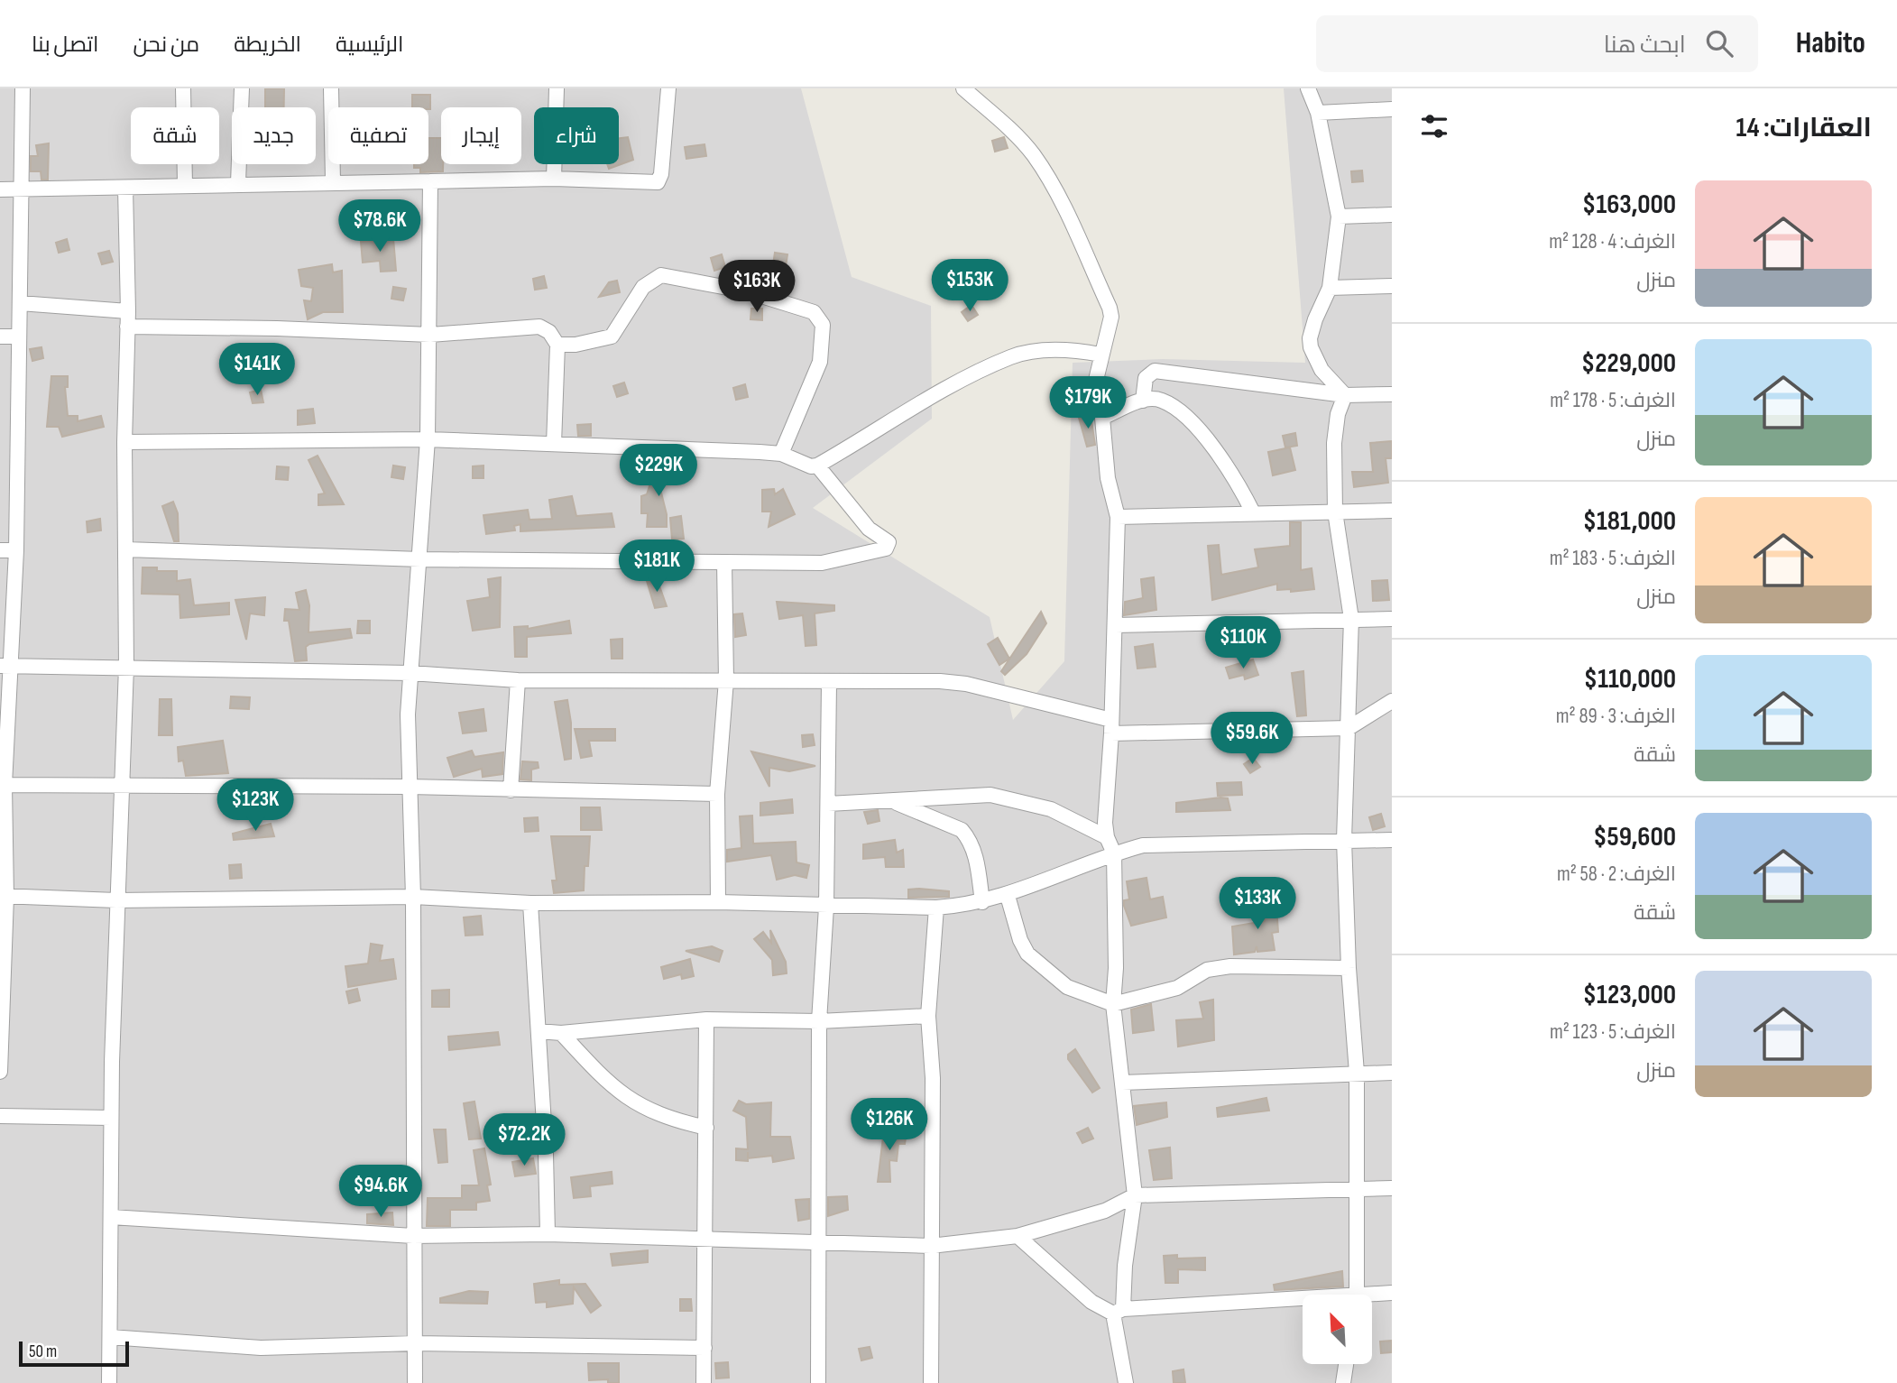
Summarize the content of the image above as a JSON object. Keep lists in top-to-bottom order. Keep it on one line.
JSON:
{"scale_bar":"50 m","north":"top left","page":{"header":"Habito","search":"ابحث هنا","nav":["الرئيسية","الخريطة","من نحن","اتصل بنا"],"heading":"العقارات: 14","chip":["شراء","إيجار","تصفية","جديد","شقة"],"list":[{"name":"$163,000","note":"الغرف: 4 · 128 m² · منزل"},{"name":"$229,000","note":"الغرف: 5 · 178 m² · منزل"},{"name":"$181,000","note":"الغرف: 5 · 183 m² · منزل"},{"name":"$110,000","note":"الغرف: 3 · 89 m² · شقة"},{"name":"$59,600","note":"الغرف: 2 · 58 m² · شقة"},{"name":"$123,000","note":"الغرف: 5 · 123 m² · منزل"}],"price":["$78.6K","$153K","$163K","$141K","$179K","$229K","$181K","$110K","$59.6K","$123K","$133K","$126K","$72.2K","$94.6K"],"scale":"50 m"}}
